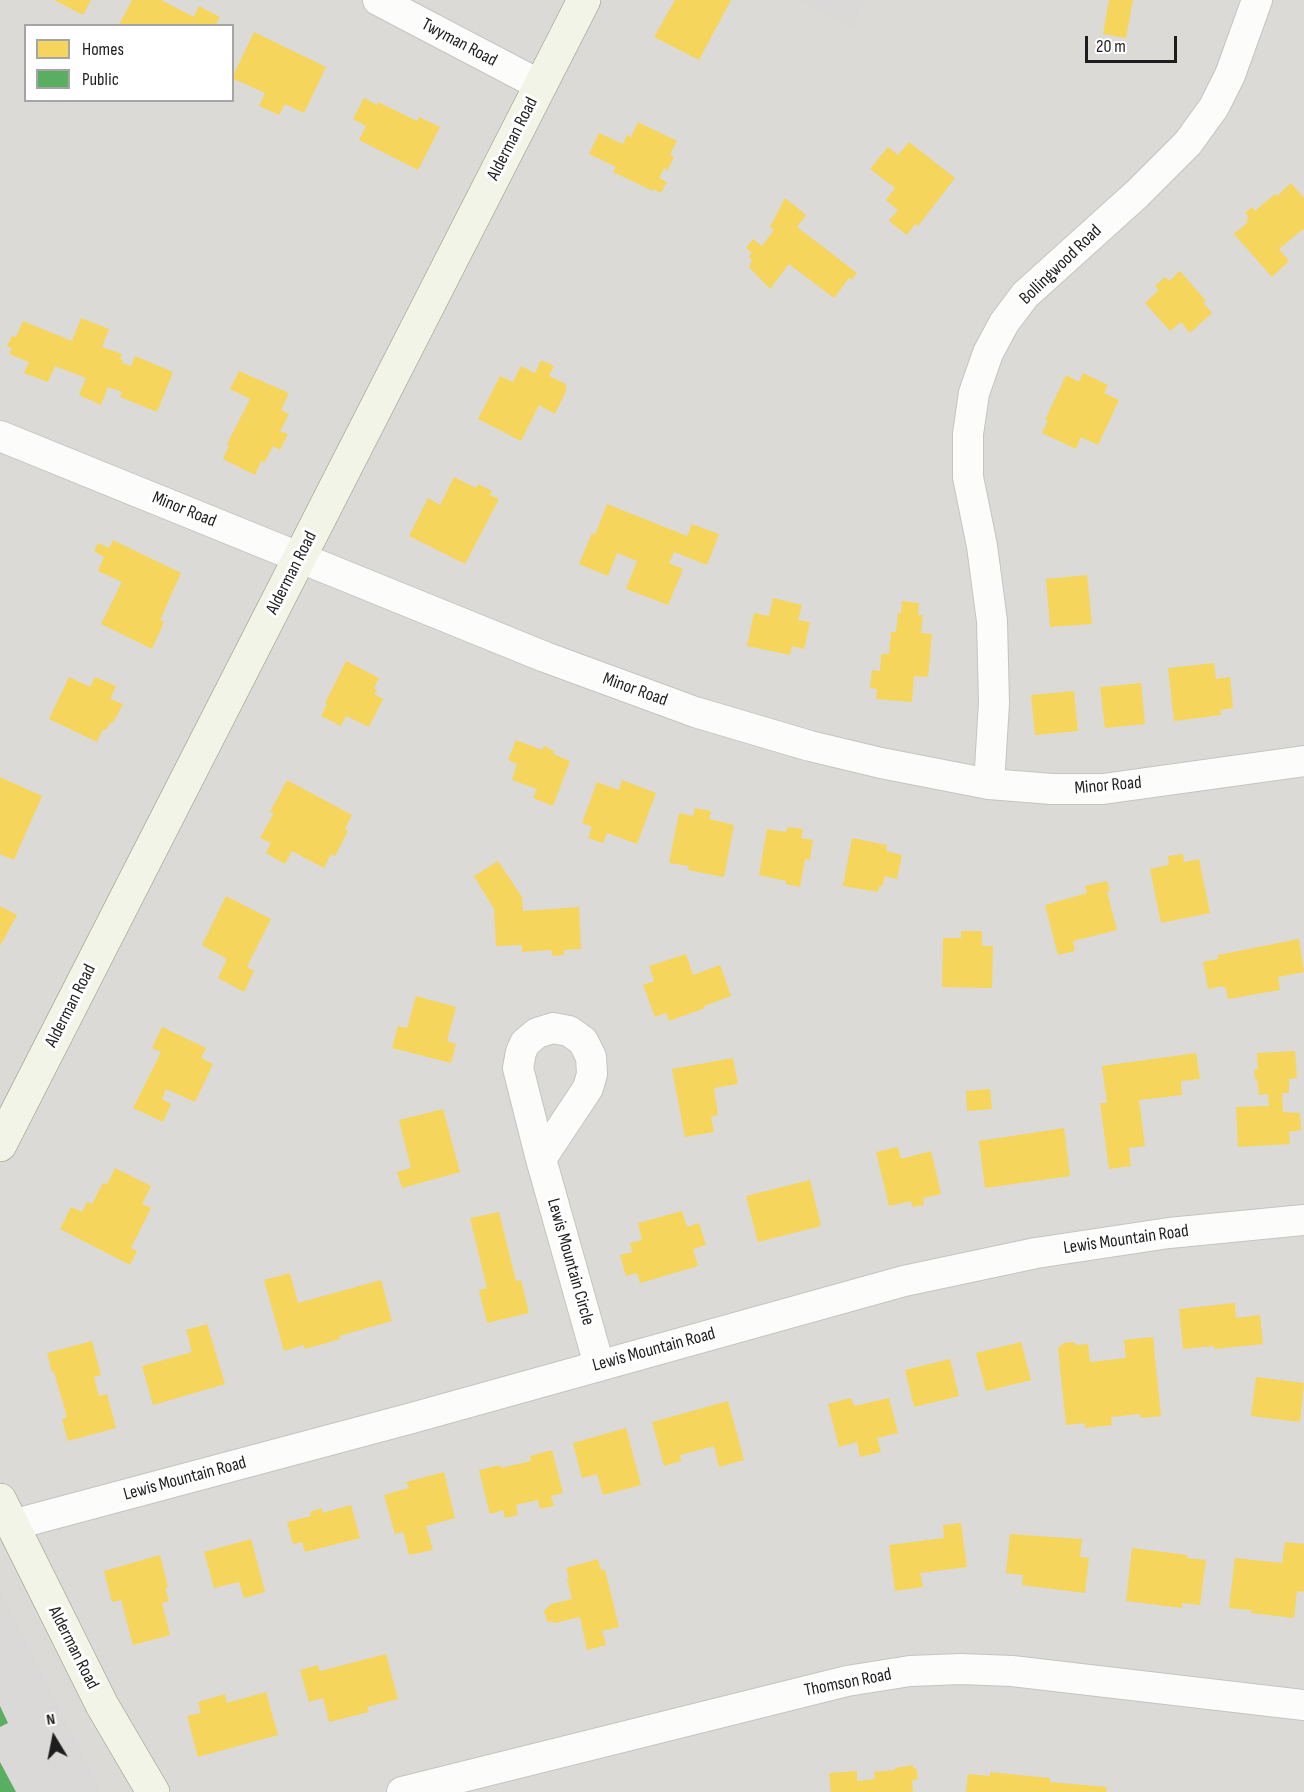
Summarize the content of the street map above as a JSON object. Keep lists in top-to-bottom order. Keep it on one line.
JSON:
{"streets":{"main road":["Alderman Road"],"street":["Twyman Road","Bollingwood Road","Minor Road","Lewis Mountain Road","Lewis Mountain Circle","Thomson Road"]},"crossings":[["Twyman Road","Alderman Road"],["Alderman Road","Minor Road"],["Alderman Road","Lewis Mountain Road"],["Bollingwood Road","Minor Road"],["Lewis Mountain Road","Lewis Mountain Circle"]],"legend":["Homes","Public"],"scale_bar":"20 m","north":"top"}
